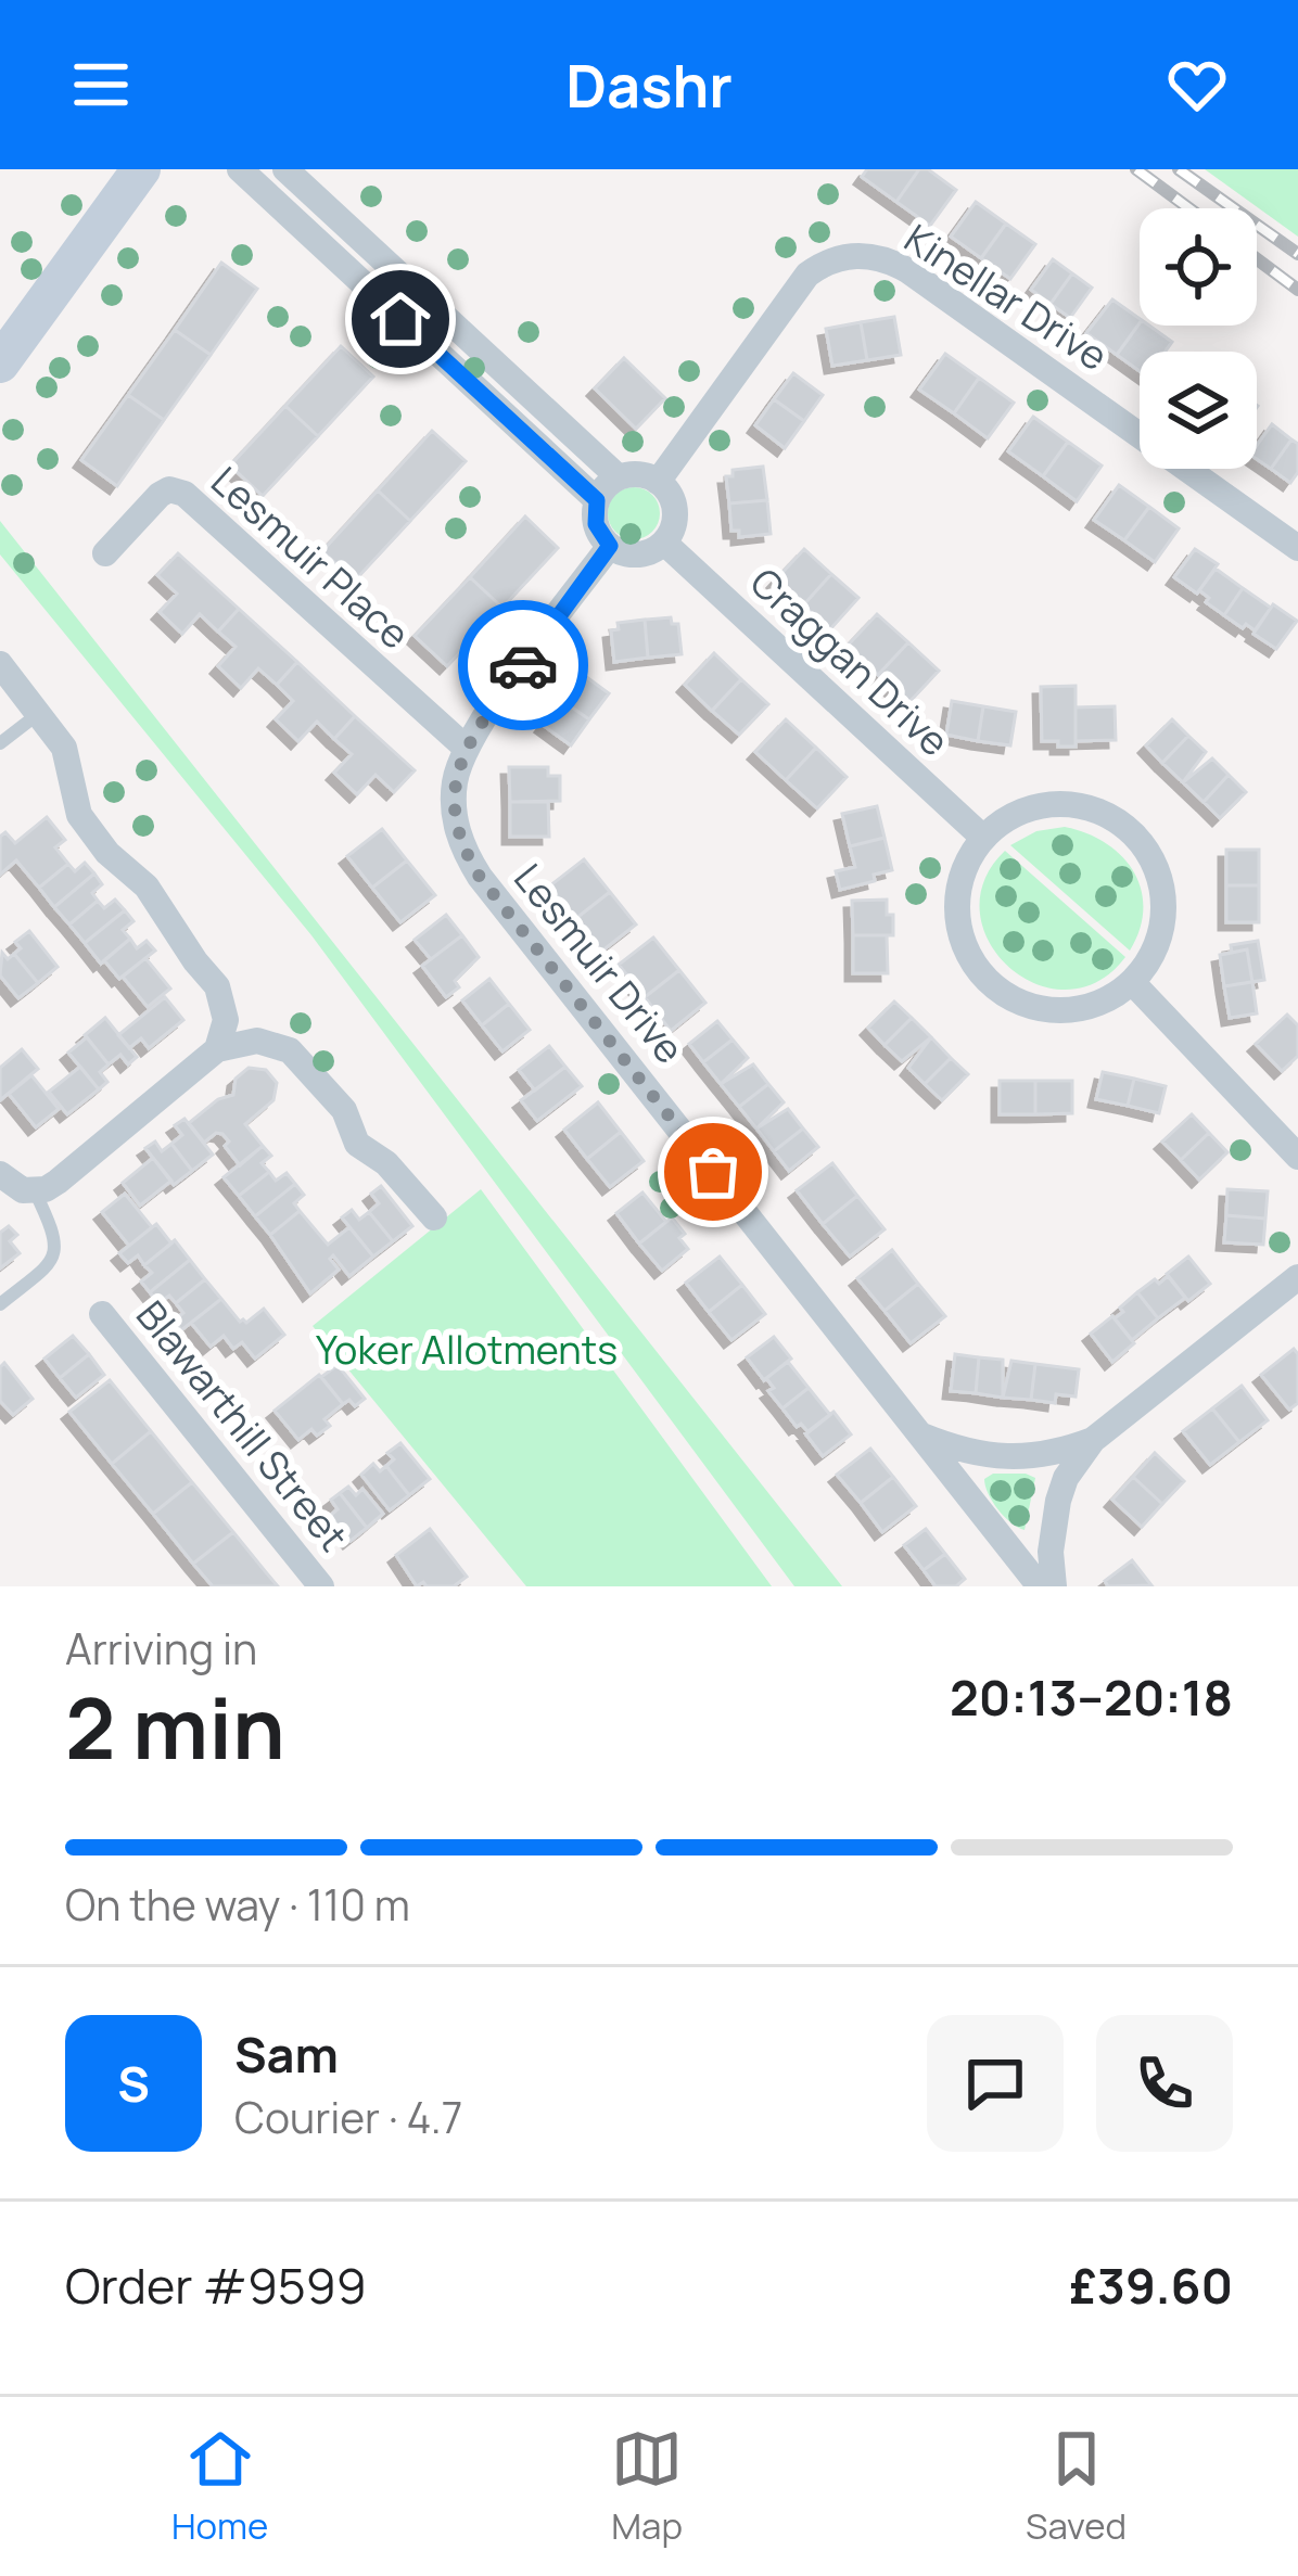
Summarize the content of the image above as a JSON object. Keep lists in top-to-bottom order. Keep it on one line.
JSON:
{"streets":{"street":["Kinellar Drive","Lesmuir Place","Craggan Drive","Lesmuir Drive","Blawarthill Street"]},"crossings":[["Kinellar Drive","Craggan Drive"],["Kinellar Drive","Lesmuir Drive"],["Lesmuir Place","Lesmuir Drive"],["Craggan Drive","Lesmuir Drive"]],"parks":["Yoker Allotments"],"page":{"header":"Dashr","heading":["2 min","Arriving in","20:13–20:18"],"panel":["Sam","Courier · 4.7","Order #9599","£39.60"],"bar":"On the way · 110 m","round":"S","tabs":["Home","Map","Saved"]}}
